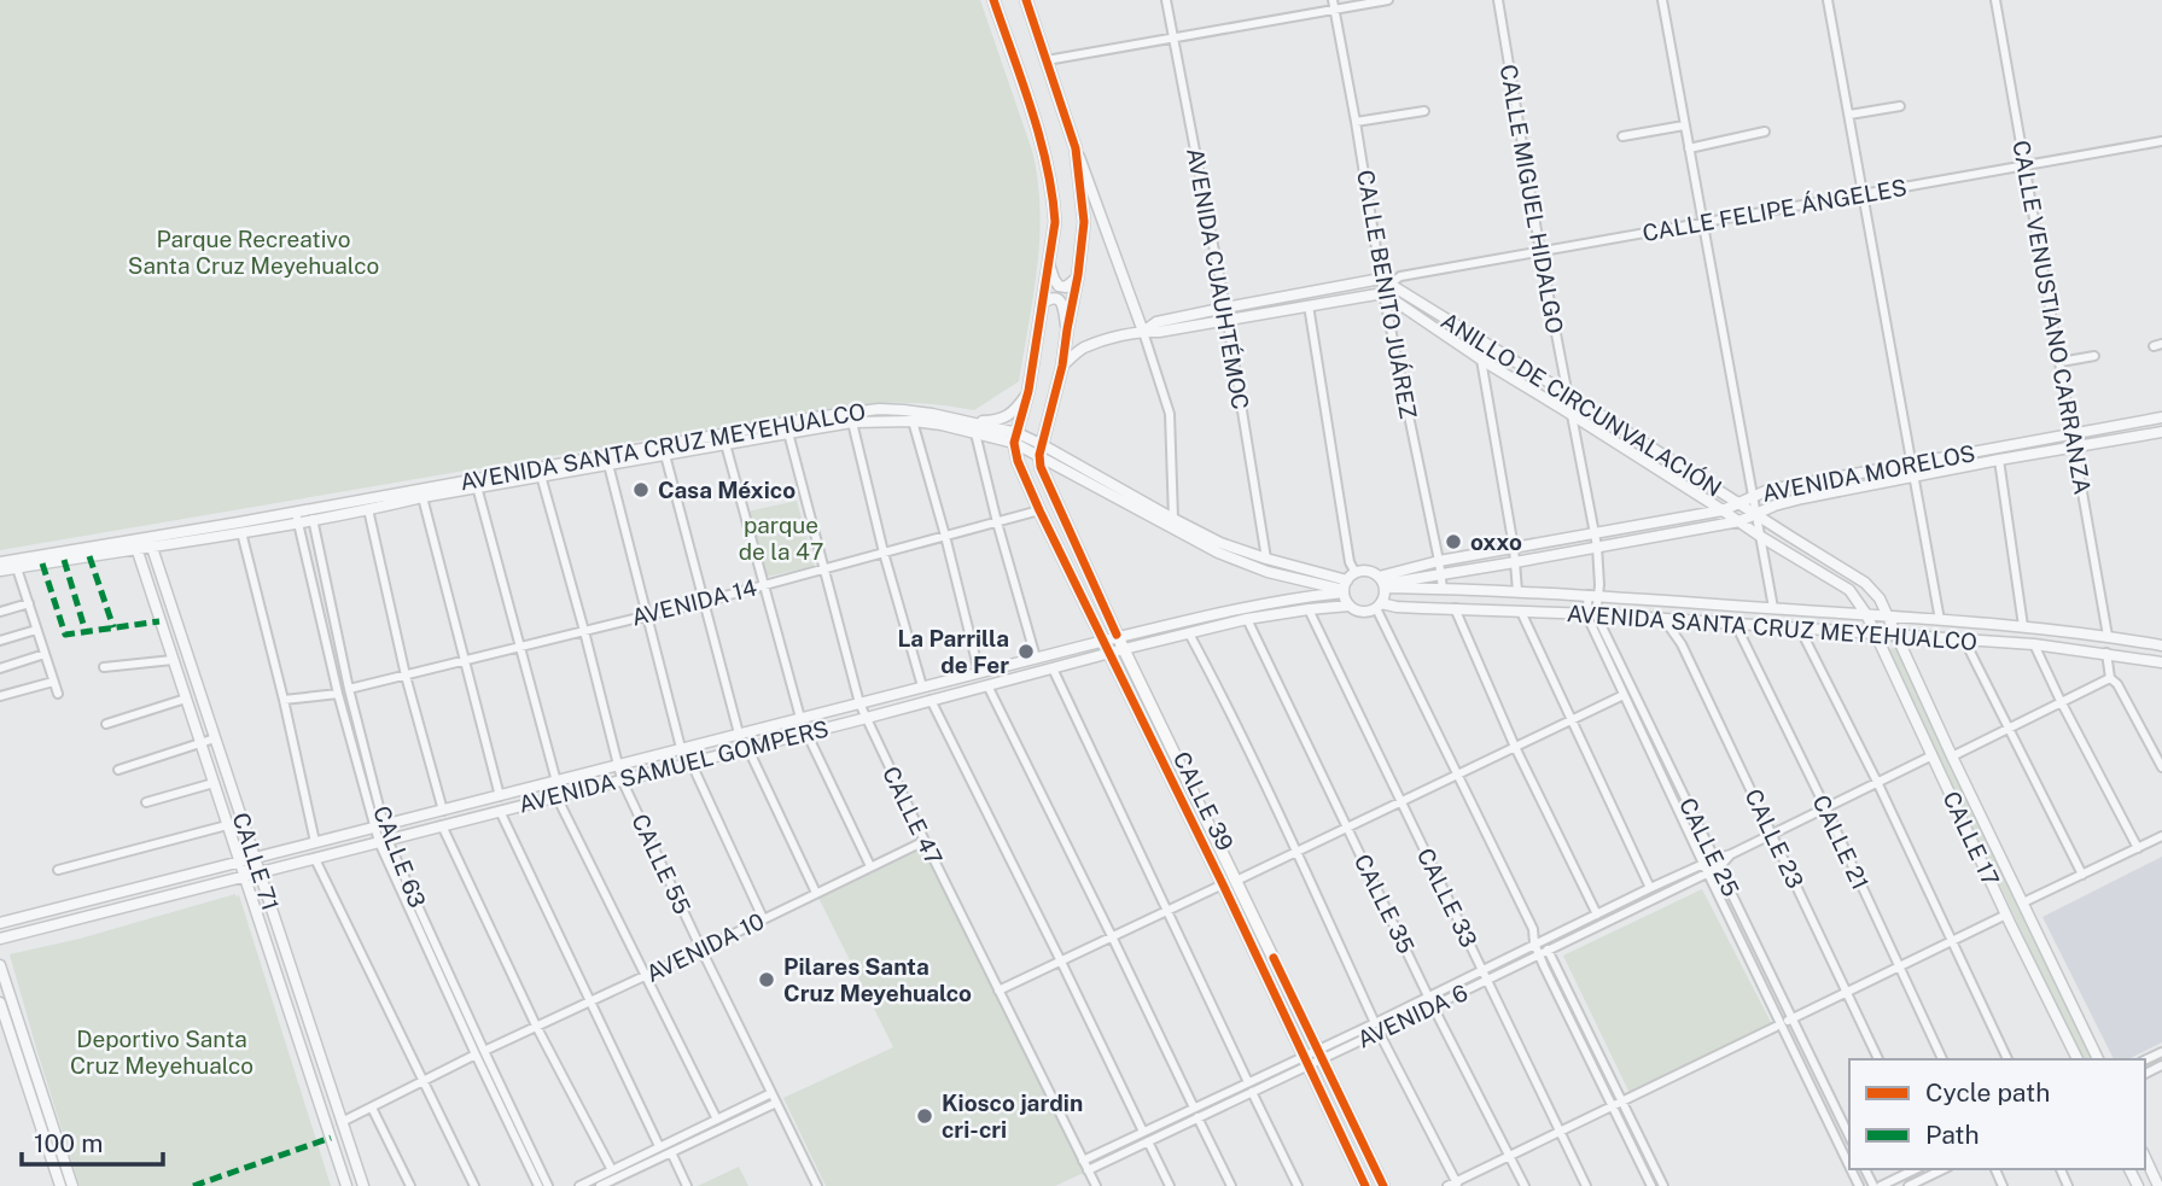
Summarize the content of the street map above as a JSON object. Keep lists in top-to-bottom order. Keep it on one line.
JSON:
{"streets":{"main road":["CALLE 39"],"street":["CALLE MIGUEL HIDALGO","CALLE FELIPE ÁNGELES","AVENIDA CUAUHTÉMOC","CALLE BENITO JUÁREZ","CALLE VENUSTIANO CARRANZA","ANILLO DE CIRCUNVALACIÓN","AVENIDA SANTA CRUZ MEYEHUALCO","AVENIDA MORELOS","AVENIDA 14","AVENIDA SAMUEL GOMPERS","CALLE 47","CALLE 23","CALLE 17","CALLE 21","CALLE 25","CALLE 63","CALLE 71","CALLE 55","CALLE 33","CALLE 35","AVENIDA 10","AVENIDA 6"]},"crossings":[["CALLE MIGUEL HIDALGO","CALLE FELIPE ÁNGELES"],["CALLE MIGUEL HIDALGO","ANILLO DE CIRCUNVALACIÓN"],["CALLE MIGUEL HIDALGO","AVENIDA MORELOS"],["CALLE FELIPE ÁNGELES","AVENIDA CUAUHTÉMOC"],["CALLE FELIPE ÁNGELES","CALLE BENITO JUÁREZ"],["CALLE FELIPE ÁNGELES","CALLE VENUSTIANO CARRANZA"],["CALLE FELIPE ÁNGELES","ANILLO DE CIRCUNVALACIÓN"],["AVENIDA CUAUHTÉMOC","AVENIDA SANTA CRUZ MEYEHUALCO"],["CALLE BENITO JUÁREZ","ANILLO DE CIRCUNVALACIÓN"],["CALLE BENITO JUÁREZ","AVENIDA SANTA CRUZ MEYEHUALCO"],["CALLE BENITO JUÁREZ","AVENIDA MORELOS"],["CALLE VENUSTIANO CARRANZA","AVENIDA SANTA CRUZ MEYEHUALCO"],["CALLE VENUSTIANO CARRANZA","AVENIDA MORELOS"],["ANILLO DE CIRCUNVALACIÓN","AVENIDA SANTA CRUZ MEYEHUALCO"],["ANILLO DE CIRCUNVALACIÓN","AVENIDA MORELOS"],["ANILLO DE CIRCUNVALACIÓN","CALLE 17"],["AVENIDA SANTA CRUZ MEYEHUALCO","AVENIDA MORELOS"],["AVENIDA SANTA CRUZ MEYEHUALCO","AVENIDA SAMUEL GOMPERS"],["AVENIDA SANTA CRUZ MEYEHUALCO","CALLE 39"],["AVENIDA SANTA CRUZ MEYEHUALCO","CALLE 47"],["AVENIDA SANTA CRUZ MEYEHUALCO","CALLE 23"],["AVENIDA SANTA CRUZ MEYEHUALCO","CALLE 17"],["AVENIDA SANTA CRUZ MEYEHUALCO","CALLE 21"],["AVENIDA SANTA CRUZ MEYEHUALCO","CALLE 25"],["AVENIDA SANTA CRUZ MEYEHUALCO","CALLE 63"],["AVENIDA SANTA CRUZ MEYEHUALCO","CALLE 71"],["AVENIDA SANTA CRUZ MEYEHUALCO","CALLE 55"],["AVENIDA MORELOS","AVENIDA SAMUEL GOMPERS"],["AVENIDA 14","CALLE 39"],["AVENIDA 14","CALLE 47"],["AVENIDA 14","CALLE 63"],["AVENIDA 14","CALLE 55"],["AVENIDA SAMUEL GOMPERS","CALLE 39"],["AVENIDA SAMUEL GOMPERS","CALLE 47"],["AVENIDA SAMUEL GOMPERS","CALLE 63"],["AVENIDA SAMUEL GOMPERS","CALLE 71"],["AVENIDA SAMUEL GOMPERS","CALLE 55"],["AVENIDA SAMUEL GOMPERS","CALLE 33"],["AVENIDA SAMUEL GOMPERS","CALLE 35"],["CALLE 39","AVENIDA 6"],["CALLE 47","AVENIDA 10"],["CALLE 47","AVENIDA 6"],["CALLE 23","AVENIDA 6"],["CALLE 17","AVENIDA 6"],["CALLE 21","AVENIDA 6"],["CALLE 25","AVENIDA 6"],["CALLE 63","AVENIDA 10"],["CALLE 71","AVENIDA 10"],["CALLE 55","AVENIDA 10"],["CALLE 33","AVENIDA 6"],["CALLE 35","AVENIDA 6"]],"parks":["Parque Recreativo Santa Cruz Meyehualco","parque de la 47","Deportivo Santa Cruz Meyehualco"],"places":["Casa México","oxxo","La Parrilla de Fer","Pilares Santa Cruz Meyehualco","Kiosco jardin cri-cri"],"legend":["Cycle path","Path"],"scale_bar":"100 m"}
